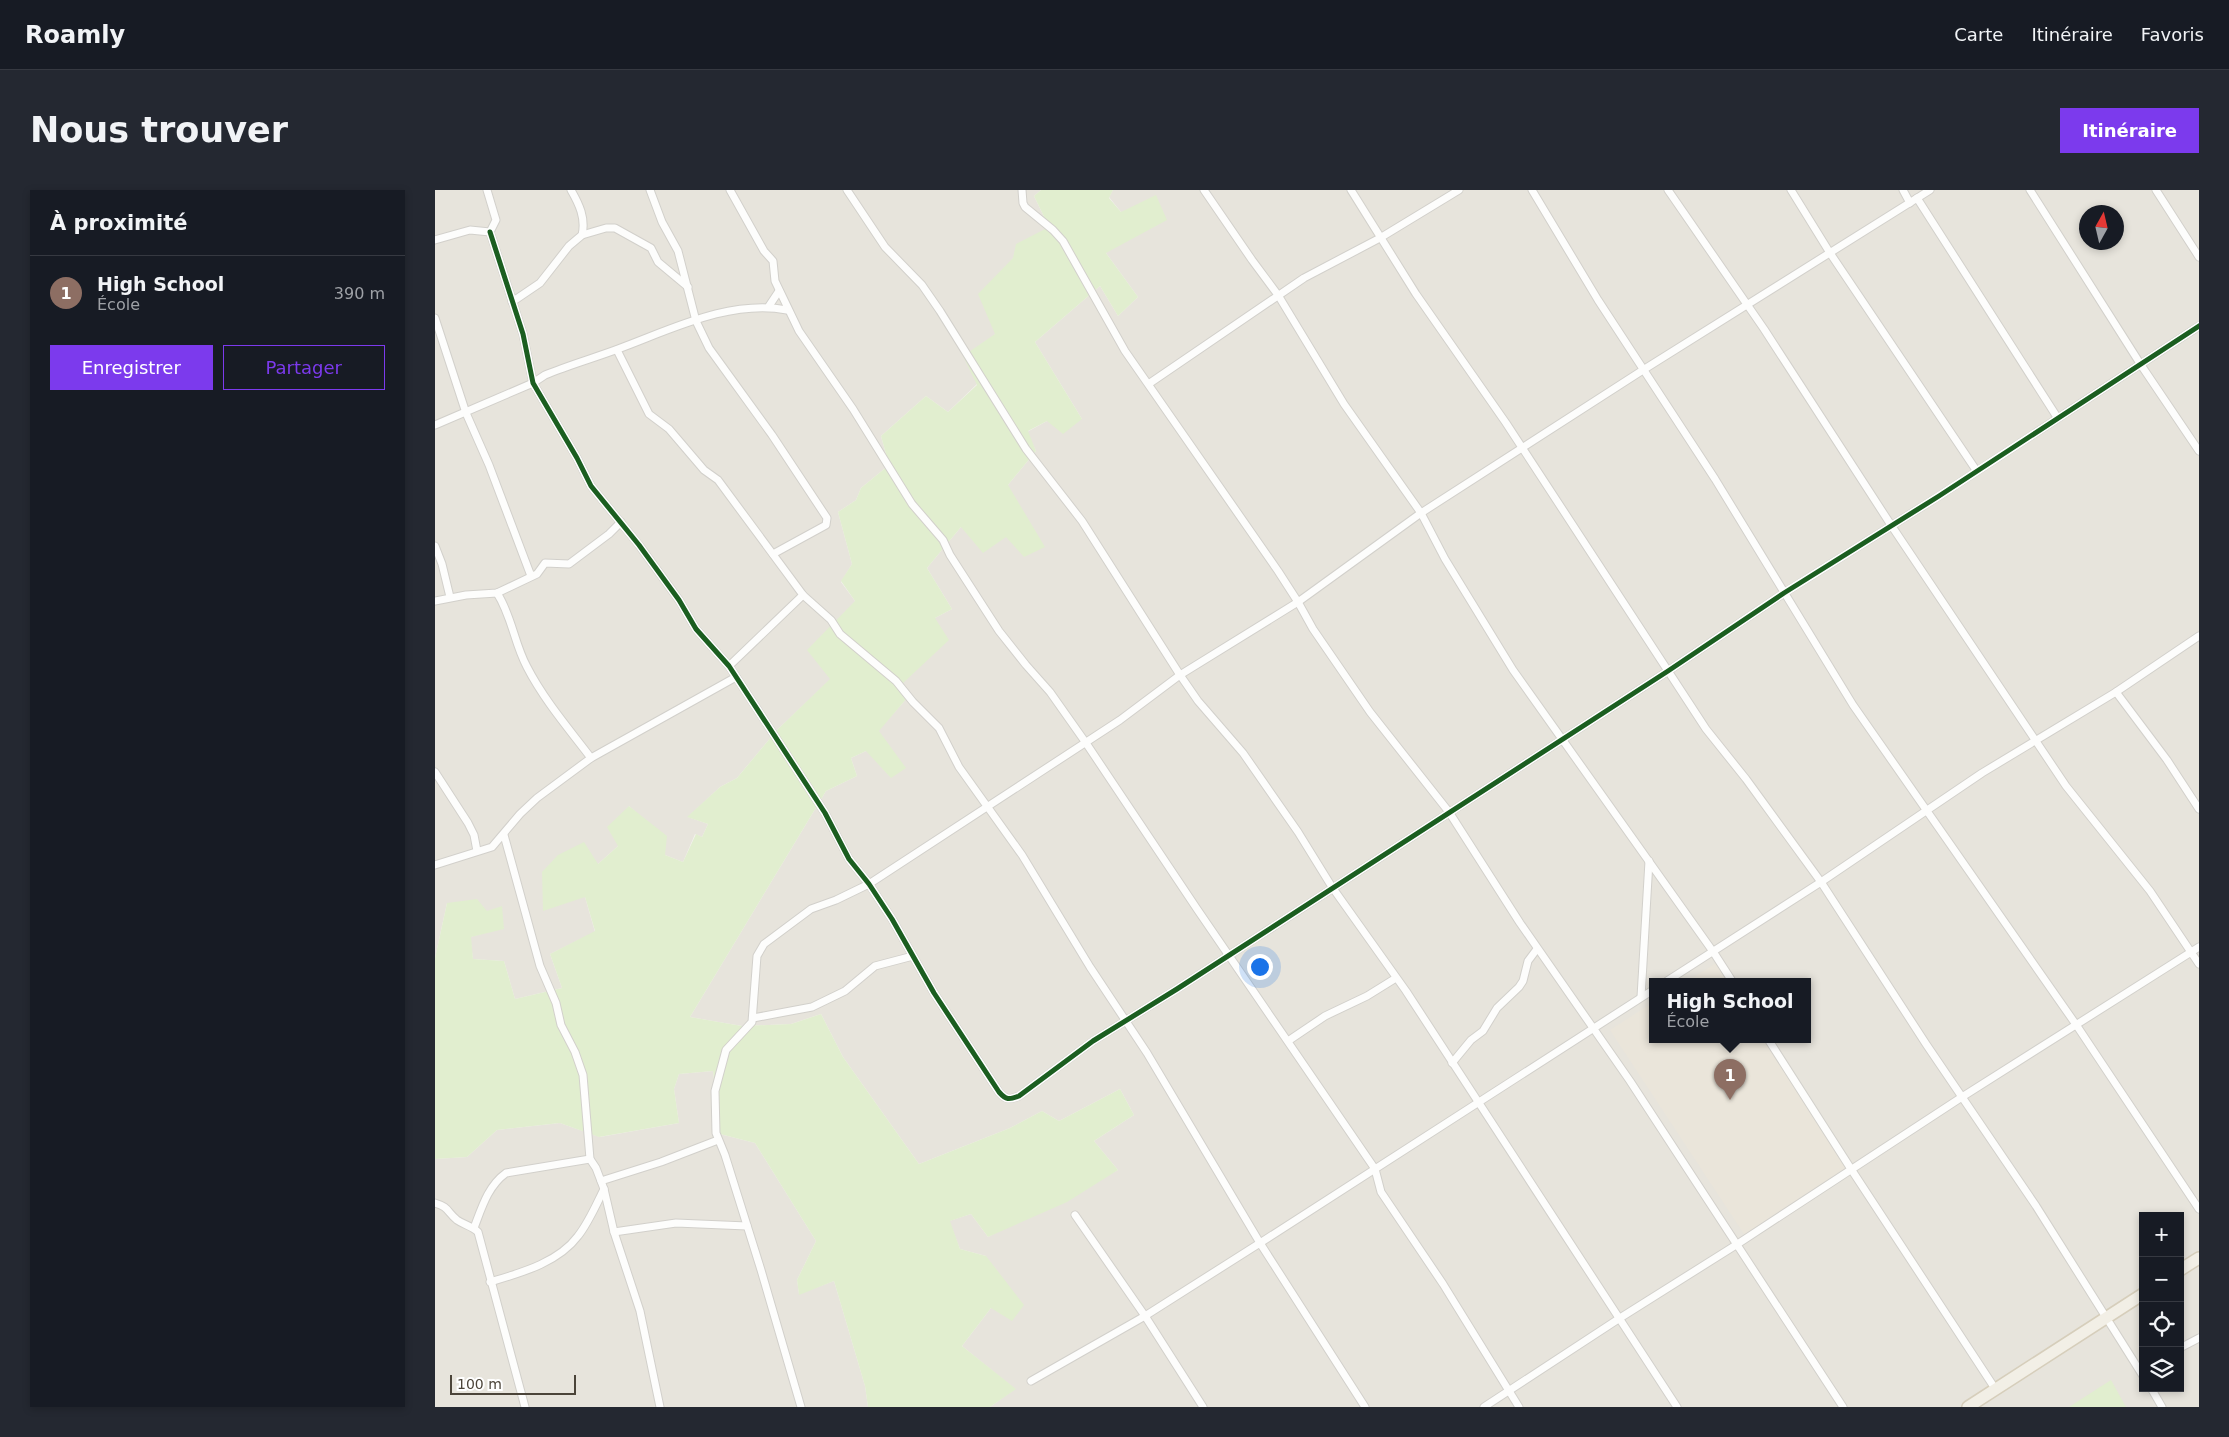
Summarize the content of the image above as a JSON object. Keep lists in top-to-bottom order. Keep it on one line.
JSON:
{"scale_bar":"100 m","north":"top","page":{"header":"Roamly","nav":["Carte","Itinéraire","Favoris"],"buttons":["Itinéraire",["Enregistrer","Partager"]],"title":"Nous trouver","heading":"À proximité","list":[{"mark":"1","name":"High School","note":"École","value":"390 m"}],"popup":["High School","École"],"pins":"1","map_buttons":["+","−"],"scale":"100 m"}}
